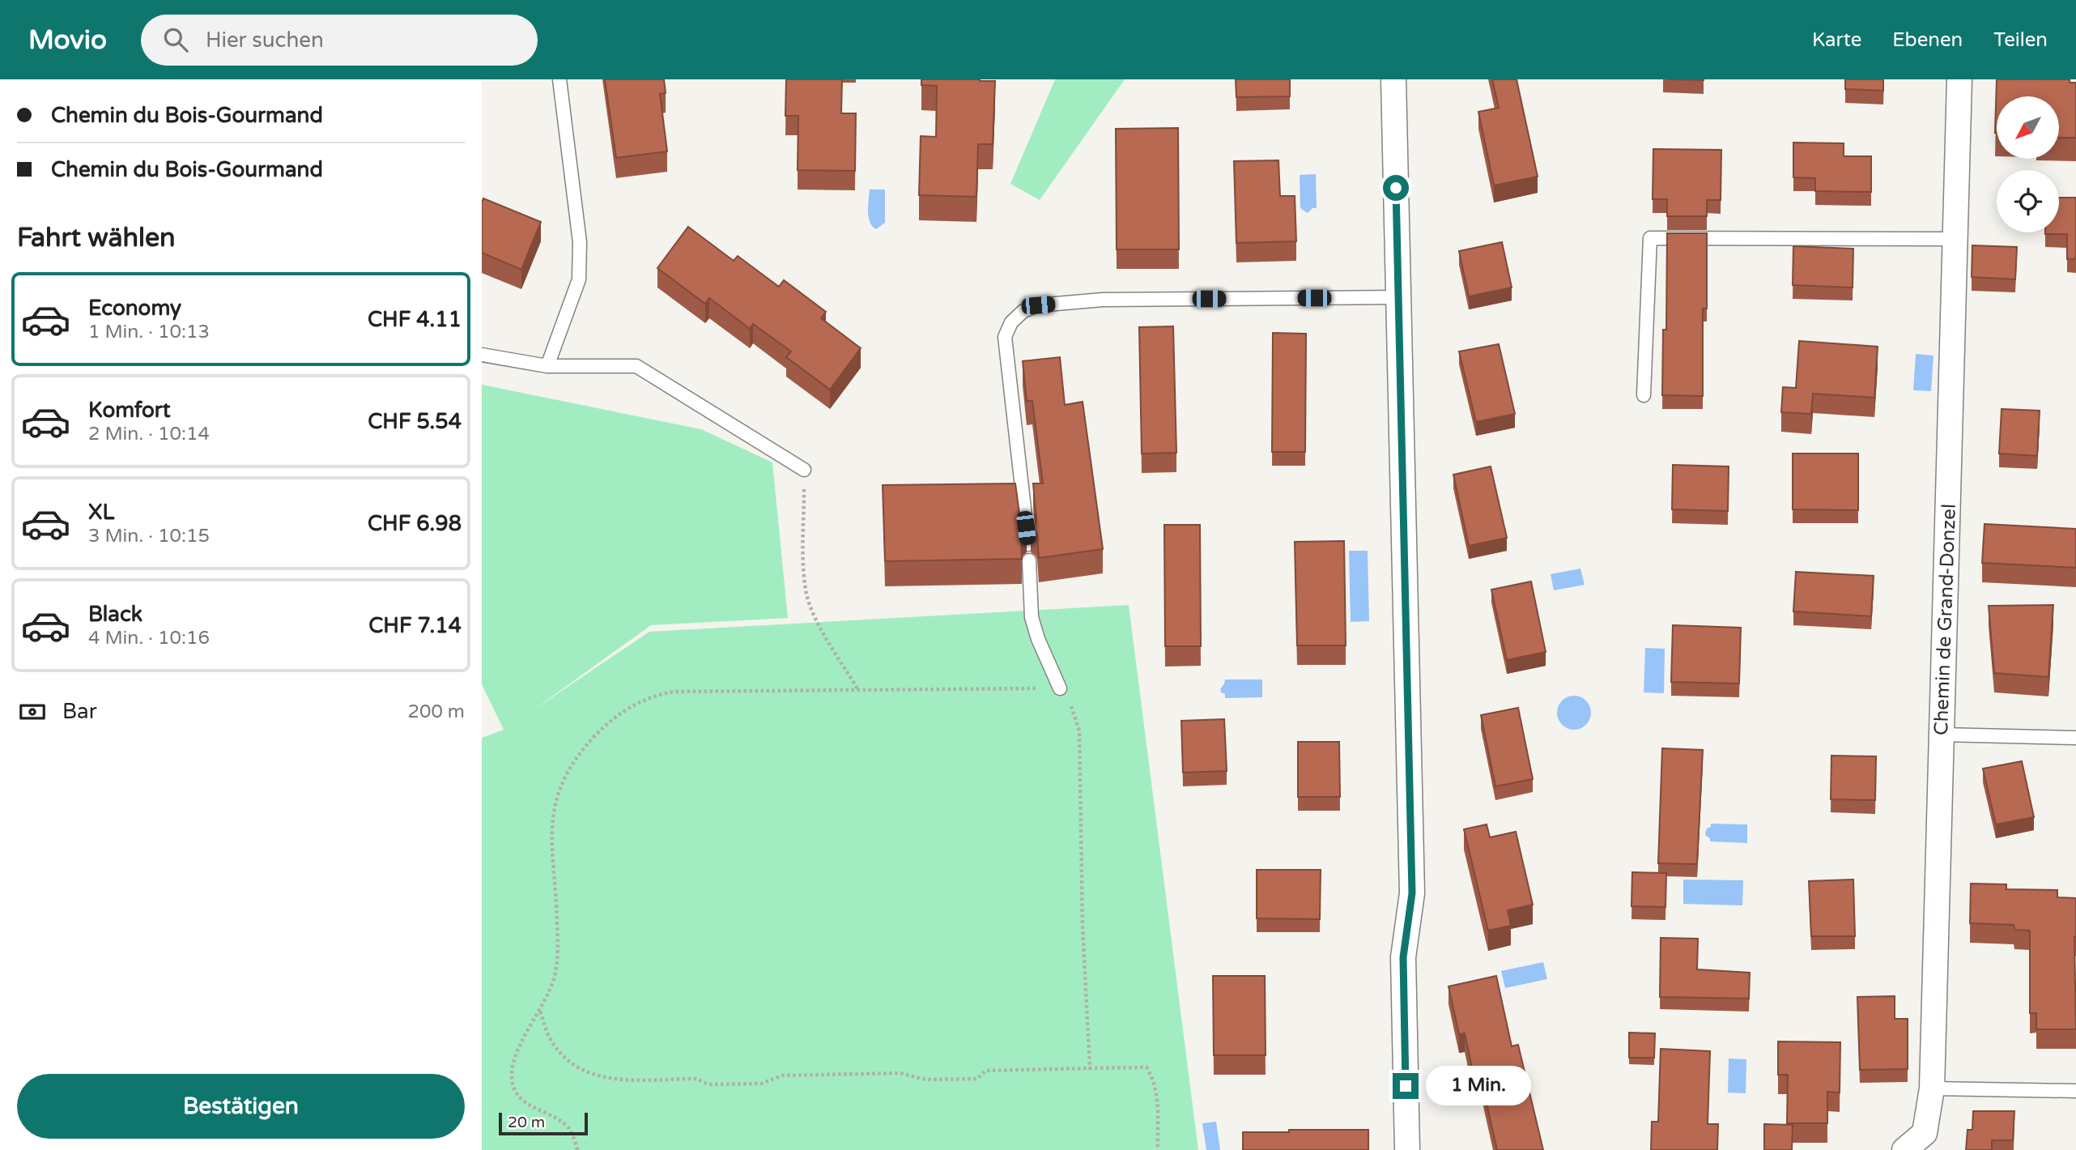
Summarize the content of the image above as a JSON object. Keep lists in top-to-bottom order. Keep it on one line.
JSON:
{"streets":{"street":["Chemin de Grand-Donzel"]},"scale_bar":"20 m","north":"bottom left","page":{"header":"Movio","search":"Hier suchen","nav":["Karte","Ebenen","Teilen"],"banner":["Chemin du Bois-Gourmand","Chemin du Bois-Gourmand"],"heading":"Fahrt wählen","list":[{"name":"Economy","note":"1 Min. · 10:13","value":"CHF 4.11"},{"name":"Komfort","note":"2 Min. · 10:14","value":"CHF 5.54"},{"name":"XL","note":"3 Min. · 10:15","value":"CHF 6.98"},{"name":"Black","note":"4 Min. · 10:16","value":"CHF 7.14"}],"pay":["Bar","200 m"],"buttons":"Bestätigen","bubble":"1 Min.","scale":"20 m"}}
